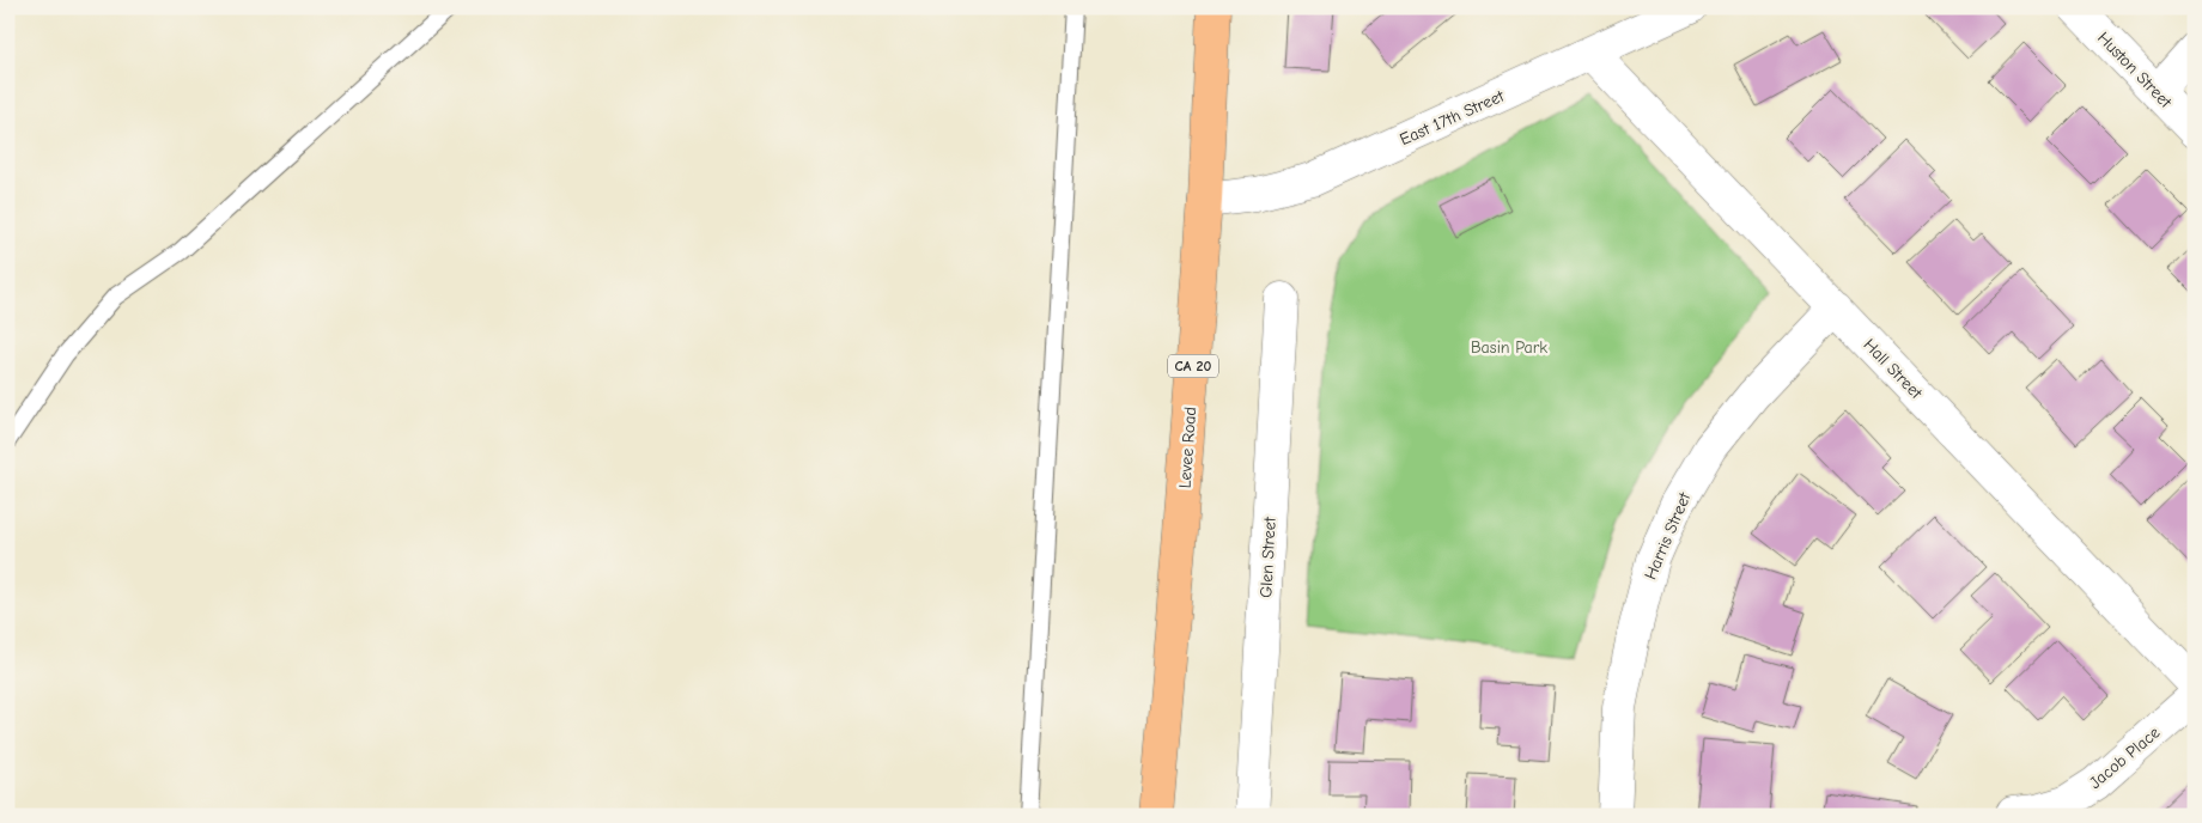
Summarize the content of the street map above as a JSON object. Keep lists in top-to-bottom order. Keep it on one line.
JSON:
{"streets":{"highway":["CA 20","Levee Road"],"street":["Huston Street","East 17th Street","Hall Street","Harris Street","Glen Street","Jacob Place"]},"crossings":[["East 17th Street","Hall Street"],["East 17th Street","Levee Road"],["Hall Street","Harris Street"]],"parks":["Basin Park"]}
